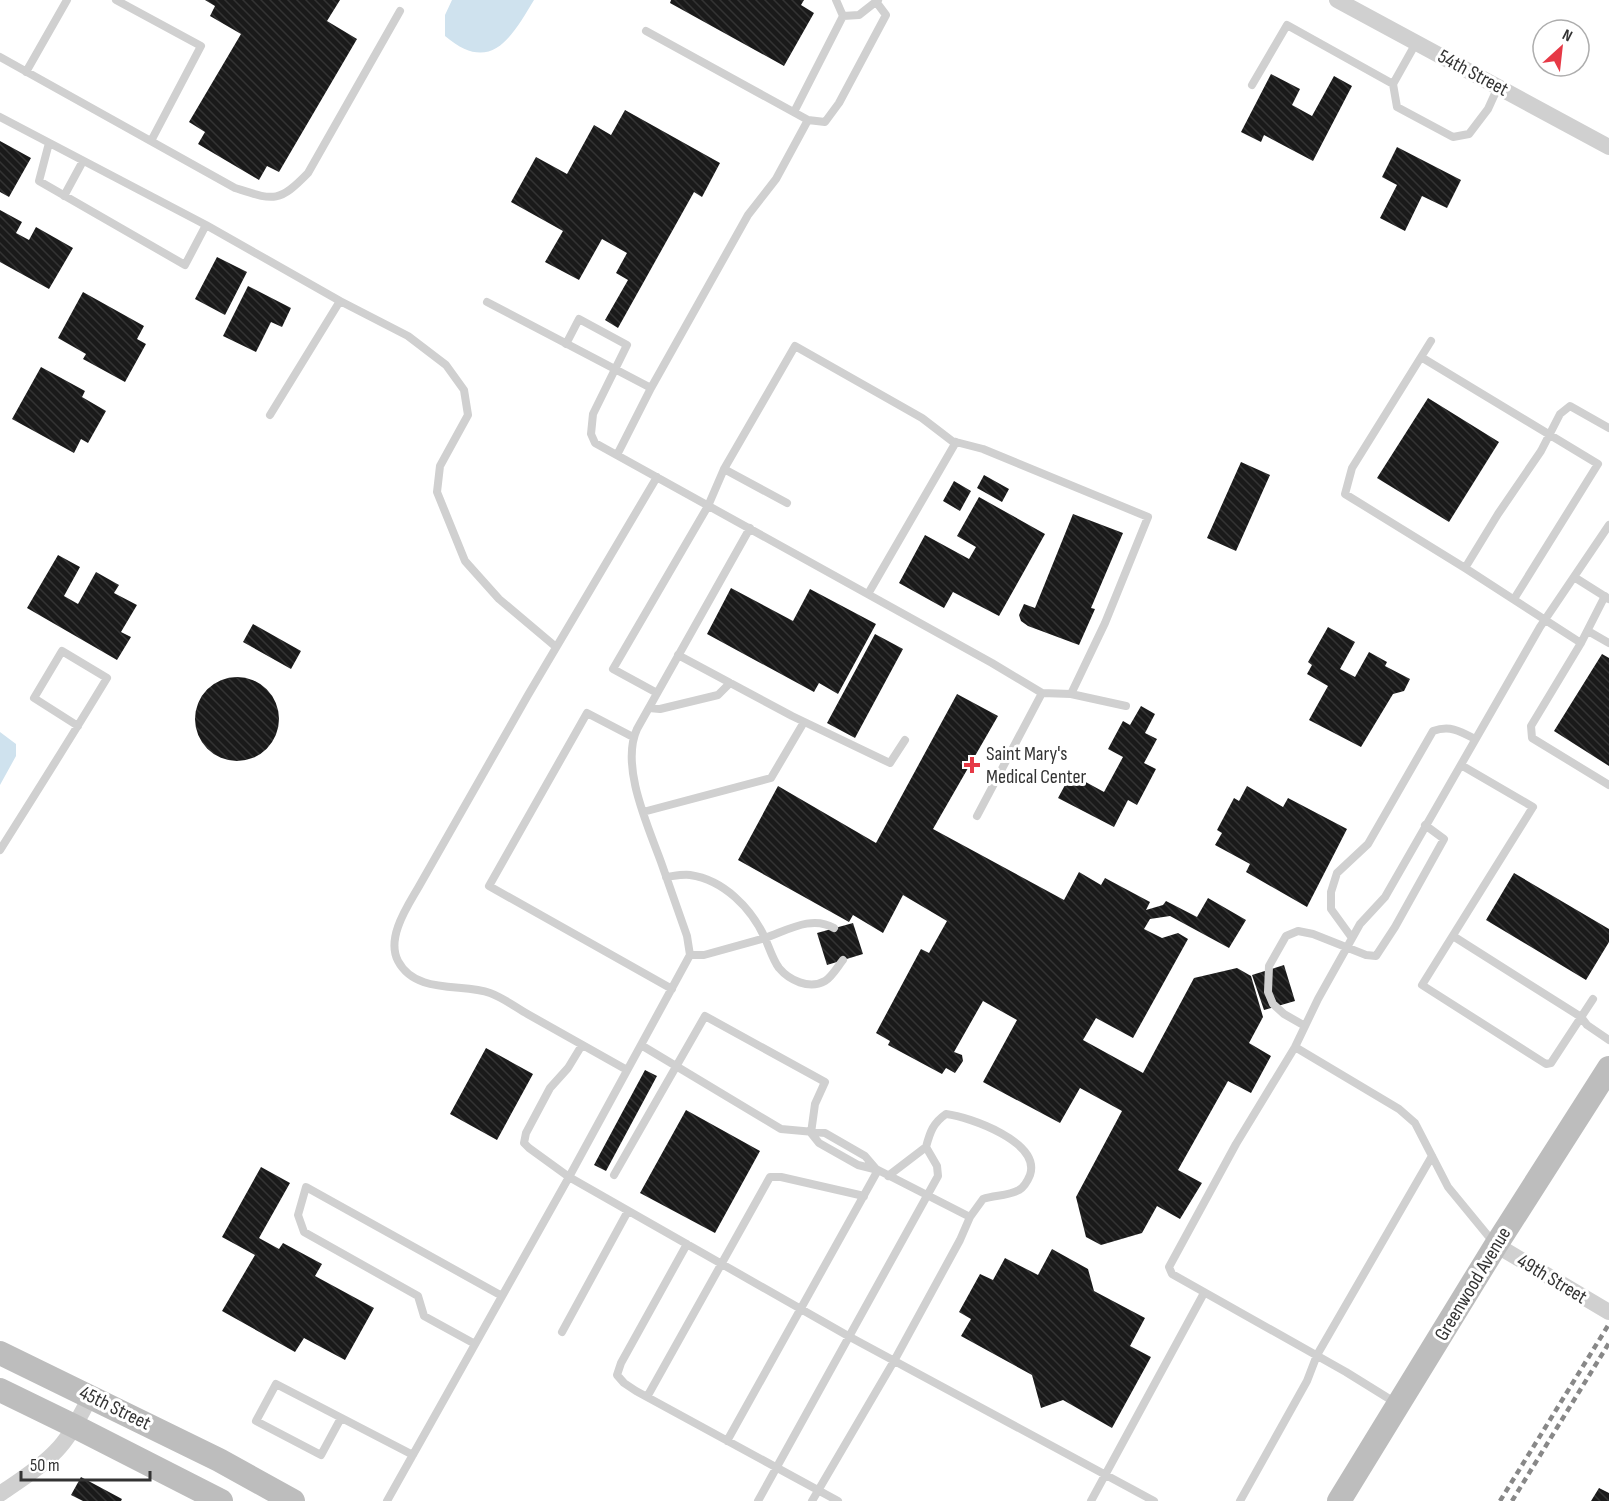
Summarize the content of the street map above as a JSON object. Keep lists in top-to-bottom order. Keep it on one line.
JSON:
{"streets":{"main road":["Greenwood Avenue","45th Street"],"street":["54th Street","49th Street"]},"crossings":[["49th Street","Greenwood Avenue"]],"places":{"health":["Saint Mary's Medical Center"]},"scale_bar":"50 m","north":"top right"}
